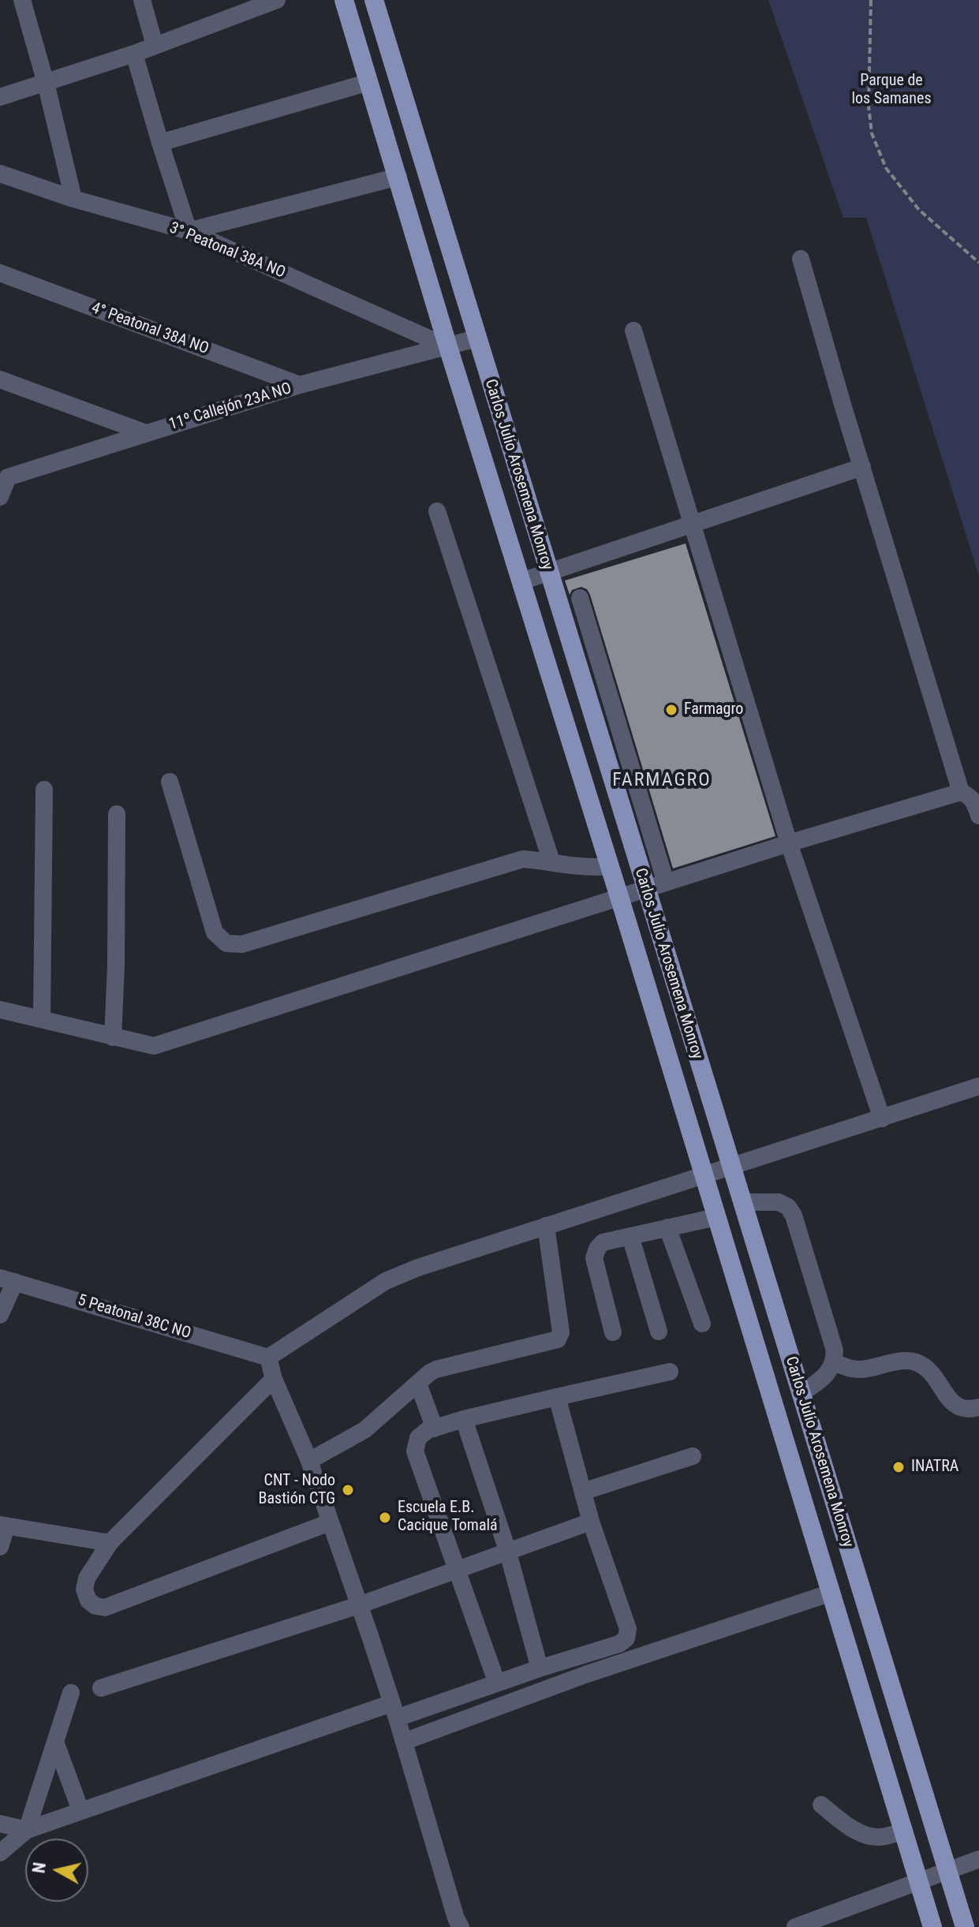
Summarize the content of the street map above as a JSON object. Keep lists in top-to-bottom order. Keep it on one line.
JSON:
{"streets":{"main road":["Carlos Julio Arosemena Monroy"],"street":["3° Peatonal 38A NO","4° Peatonal 38A NO","11º Callejón 23A NO","5 Peatonal 38C NO"]},"crossings":[["3° Peatonal 38A NO","11º Callejón 23A NO"],["3° Peatonal 38A NO","Carlos Julio Arosemena Monroy"],["4° Peatonal 38A NO","11º Callejón 23A NO"],["11º Callejón 23A NO","Carlos Julio Arosemena Monroy"]],"districts":["FARMAGRO"],"parks":["Parque de los Samanes"],"places":["Farmagro","INATRA","CNT - Nodo Bastión CTG","Escuela E.B. Cacique Tomalá"],"north":"left"}
